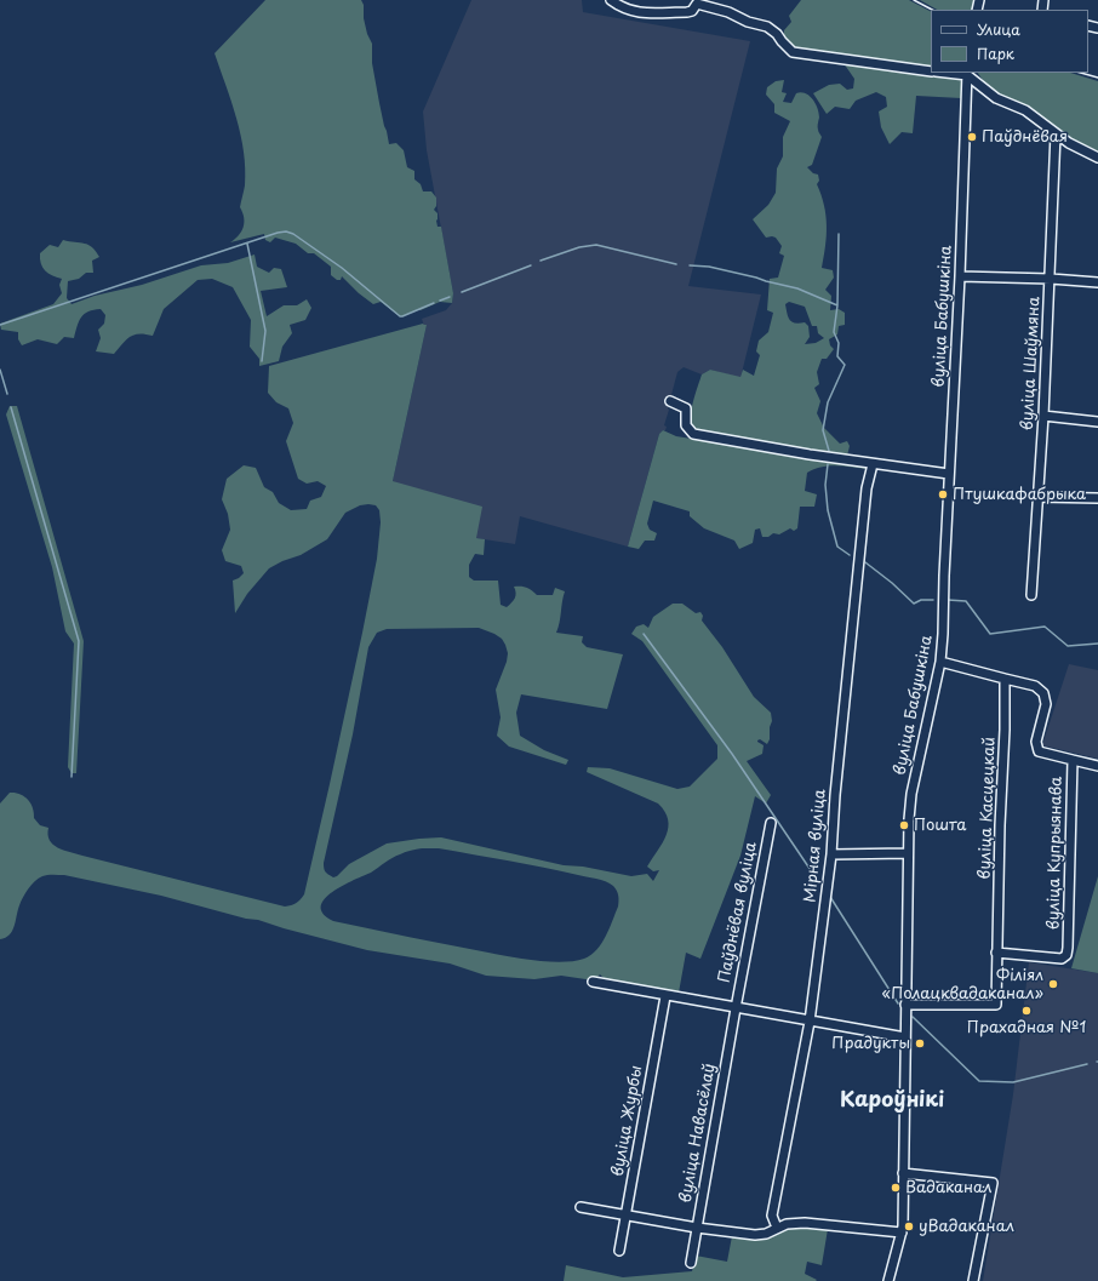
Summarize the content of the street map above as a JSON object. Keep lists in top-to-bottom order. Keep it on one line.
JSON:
{"streets":{"street":["вуліца Бабушкіна","вуліца Шаўмяна","вуліца Касцецкай","Мірная вуліца","вуліца Купрыянава","Паўднёвая вуліца","вуліца Журбы","вуліца Навасёлаў"]},"crossings":[["вуліца Бабушкіна","вуліца Касцецкай"],["вуліца Касцецкай","вуліца Купрыянава"],["Паўднёвая вуліца","вуліца Навасёлаў"]],"districts":["Кароўнікі"],"places":["Паўднёвая","Птушкафабрыка","Пошта","Філіял «Полацквадаканал»","Прахадная №1","Прадукты","Вадаканал","уВадаканал"],"legend":["Улица","Парк"]}
